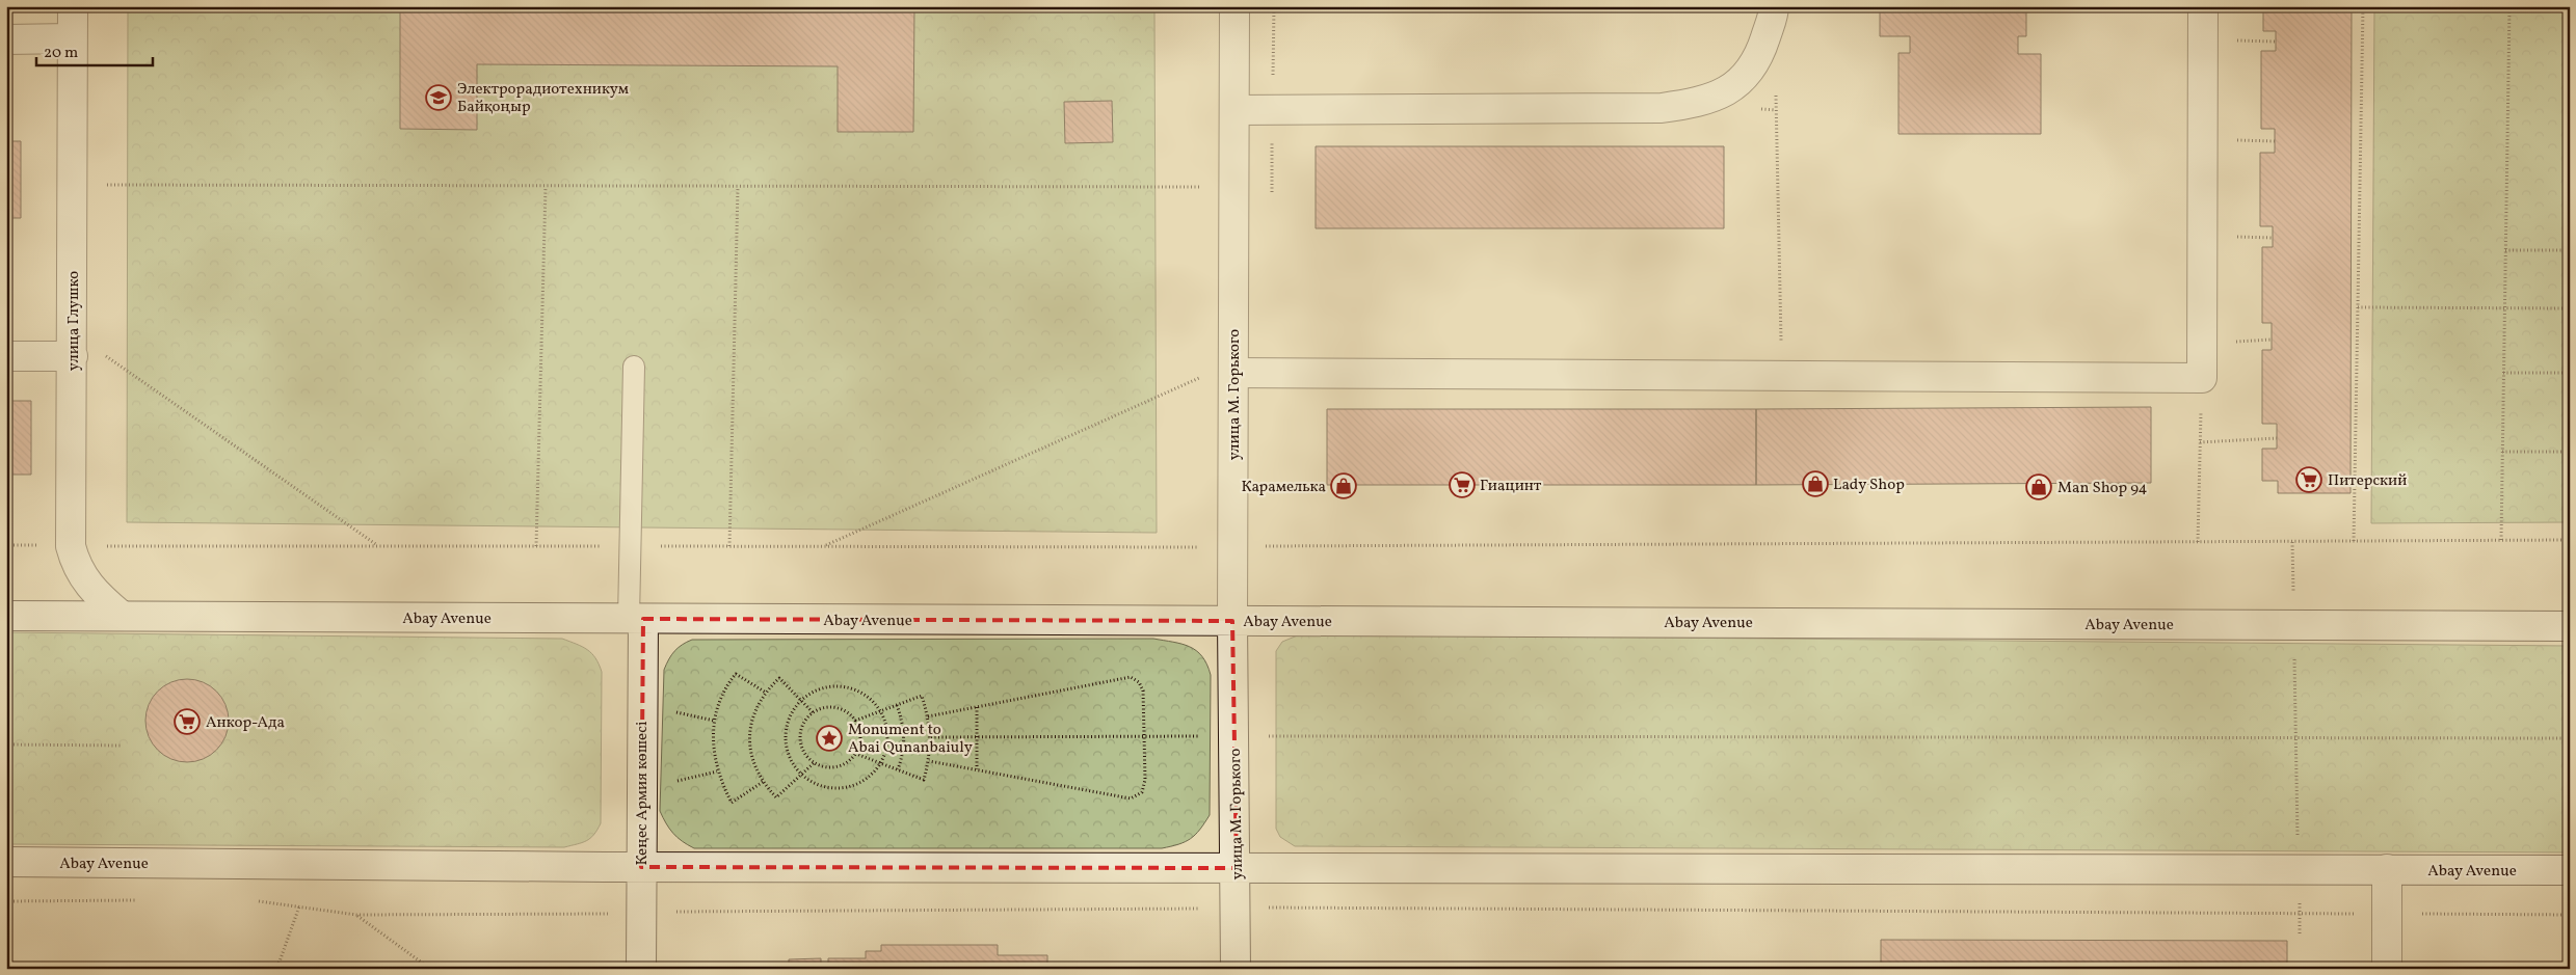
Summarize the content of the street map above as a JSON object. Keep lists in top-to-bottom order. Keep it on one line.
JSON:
{"streets":{"main road":["улица Глушко","улица М. Горького","Abay Avenue","Кеңес Армия көшесі"]},"crossings":[["улица Глушко","Abay Avenue"],["улица М. Горького","Abay Avenue"],["Abay Avenue","Кеңес Армия көшесі"]],"places":{"school or university":["Электрорадиотехникум Байқоңыр"],"supermarket":["Питерский","Гиацинт","Анкор-Ада"],"shop":["Lady Shop","Карамелька","Man Shop 94"],"place":["Monument to Abai Qunanbaiuly"]},"scale_bar":"20 m"}
